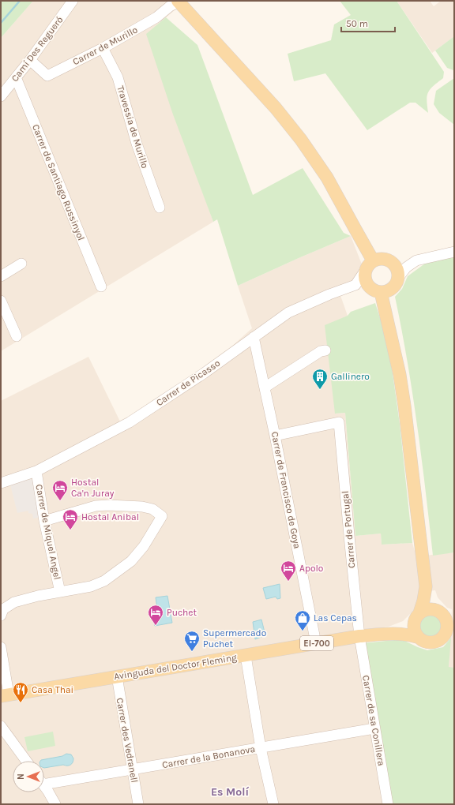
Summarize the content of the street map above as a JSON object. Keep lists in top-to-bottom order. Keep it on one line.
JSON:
{"streets":{"main road":["EI-700","Avinguda del Doctor Fleming"],"street":["Carrer de Murillo","Camí Des Regueró","Travessia de Murillo","Carrer de Santiago Russinyol","Carrer de Picasso","Carrer de Francisco de Goya","Carrer de Portugal","Carrer de Miquel Angel","Carrer de sa Conillera","Carrer des Vedranell","Carrer de la Bonanova"]},"crossings":[["Carrer de Murillo","Camí Des Regueró"],["Carrer de Murillo","Travessia de Murillo"],["Camí Des Regueró","Carrer de Santiago Russinyol"],["Carrer de Picasso","Carrer de Francisco de Goya"],["Carrer de Picasso","Carrer de Miquel Angel"],["Carrer de Francisco de Goya","Carrer de Portugal"],["Carrer de Francisco de Goya","Avinguda del Doctor Fleming"],["Carrer de Portugal","Avinguda del Doctor Fleming"],["Carrer de Portugal","Carrer de sa Conillera"],["EI-700","Avinguda del Doctor Fleming"],["Avinguda del Doctor Fleming","Carrer de sa Conillera"],["Avinguda del Doctor Fleming","Carrer des Vedranell"],["Carrer de sa Conillera","Carrer de la Bonanova"],["Carrer des Vedranell","Carrer de la Bonanova"]],"districts":["Es Molí"],"places":{"building":["Gallinero"],"hotel":["Hostal Ca'n Juray","Hostal Anibal","Apolo","Puchet"],"shop":["Las Cepas"],"supermarket":["Supermercado Puchet"],"restaurant":["Casa Thai"]},"scale_bar":"50 m","north":"left"}
